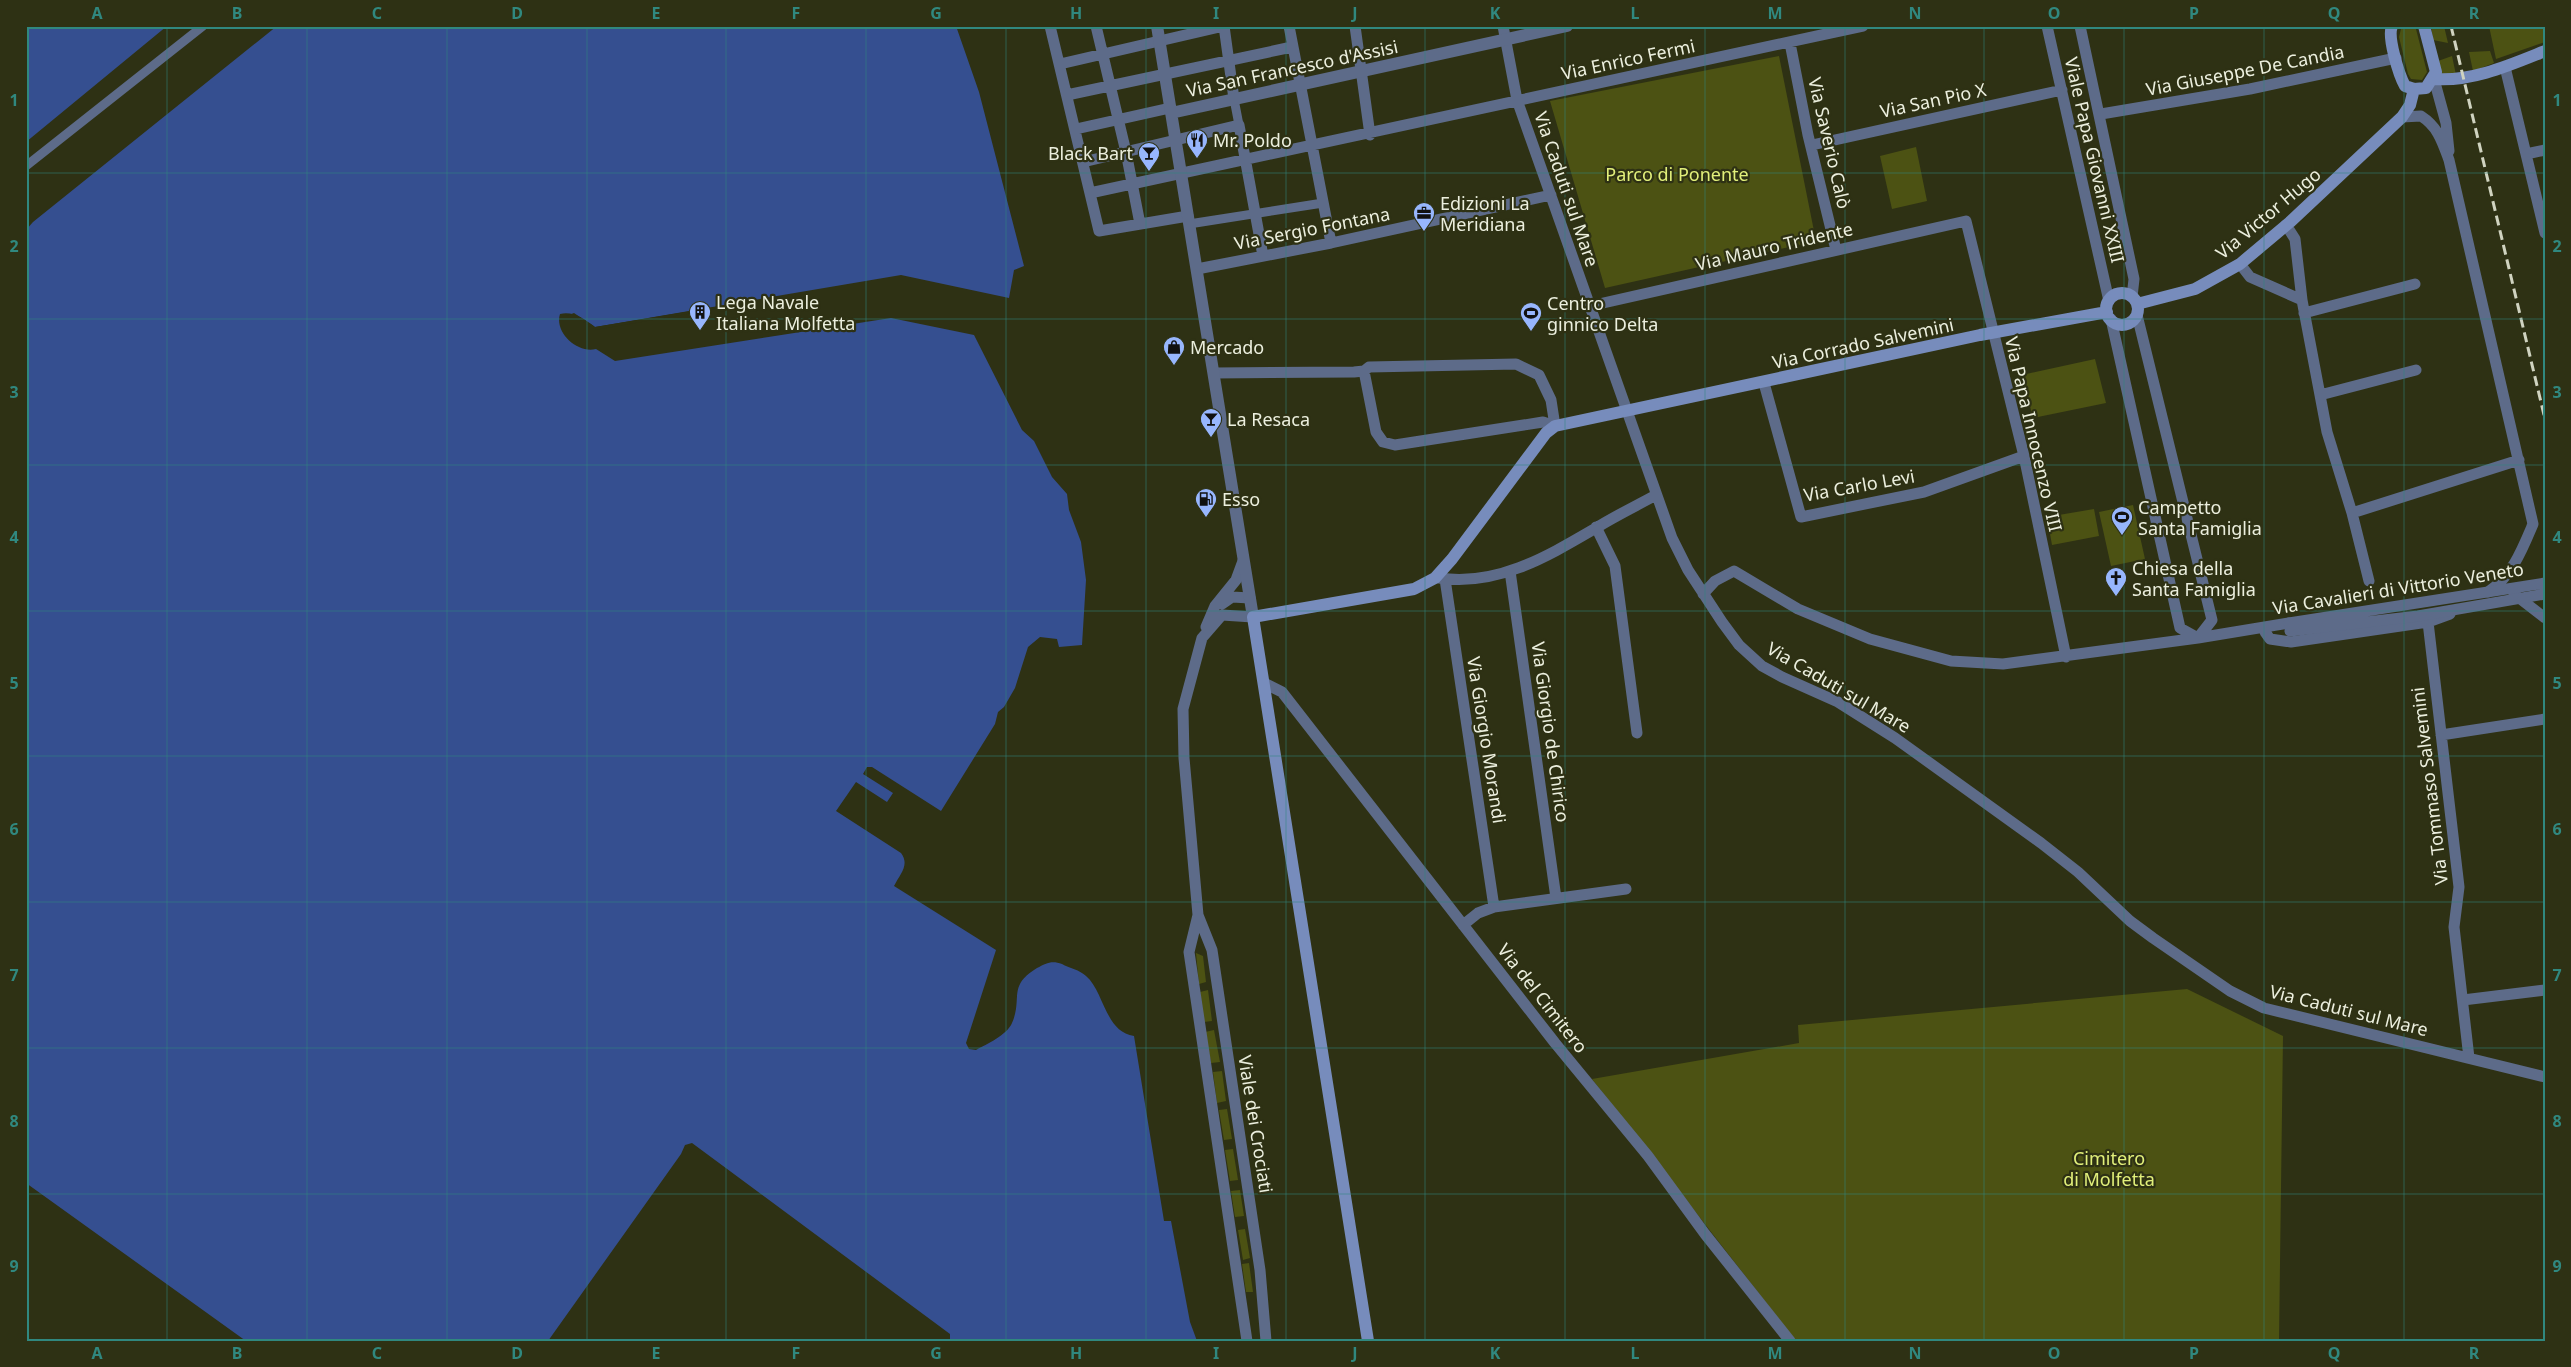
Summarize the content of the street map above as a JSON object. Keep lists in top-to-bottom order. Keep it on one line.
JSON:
{"streets":{"main road":["Via Victor Hugo","Via Corrado Salvemini"],"street":["Via Enrico Fermi","Via San Francesco d'Assisi","Via Giuseppe De Candia","Via San Pio X","Via Saverio Calò","Viale Papa Giovanni XXIII","Via Caduti sul Mare","Via Sergio Fontana","Via Mauro Tridente","Via Papa Innocenzo VIII","Via Carlo Levi","Via Cavalieri di Vittorio Veneto","Via Giorgio de Chirico","Via Giorgio Morandi","Via Tommaso Salvemini","Via del Cimitero","Viale dei Crociati"]},"crossings":[["Via Enrico Fermi","Via Saverio Calò"],["Via Enrico Fermi","Via Caduti sul Mare"],["Via San Francesco d'Assisi","Via Caduti sul Mare"],["Via Giuseppe De Candia","Viale Papa Giovanni XXIII"],["Via San Pio X","Via Saverio Calò"],["Via San Pio X","Viale Papa Giovanni XXIII"],["Via Saverio Calò","Via Mauro Tridente"],["Viale Papa Giovanni XXIII","Via Victor Hugo"],["Viale Papa Giovanni XXIII","Via Corrado Salvemini"],["Viale Papa Giovanni XXIII","Via Cavalieri di Vittorio Veneto"],["Via Caduti sul Mare","Via Sergio Fontana"],["Via Caduti sul Mare","Via Mauro Tridente"],["Via Caduti sul Mare","Via Corrado Salvemini"],["Via Caduti sul Mare","Via Cavalieri di Vittorio Veneto"],["Via Caduti sul Mare","Via Tommaso Salvemini"],["Via Mauro Tridente","Via Papa Innocenzo VIII"],["Via Corrado Salvemini","Via Papa Innocenzo VIII"],["Via Corrado Salvemini","Via Carlo Levi"],["Via Papa Innocenzo VIII","Via Carlo Levi"],["Via Papa Innocenzo VIII","Via Cavalieri di Vittorio Veneto"]],"parks":["Parco di Ponente","Cimitero di Molfetta"],"places":{"restaurant":["Mr. Poldo"],"bar":["Black Bart","La Resaca"],"office":["Edizioni La Meridiana"],"building":["Lega Navale Italiana Molfetta"],"sports":["Centro ginnico Delta","Campetto Santa Famiglia"],"shop":["Mercado"],"fuel station":["Esso"],"church":["Chiesa della Santa Famiglia"]},"grid":{"columns":["A","B","C","D","E","F","G","H","I","J","K","L","M","N","O","P","Q","R"],"rows":["1","2","3","4","5","6","7","8","9"]}}
